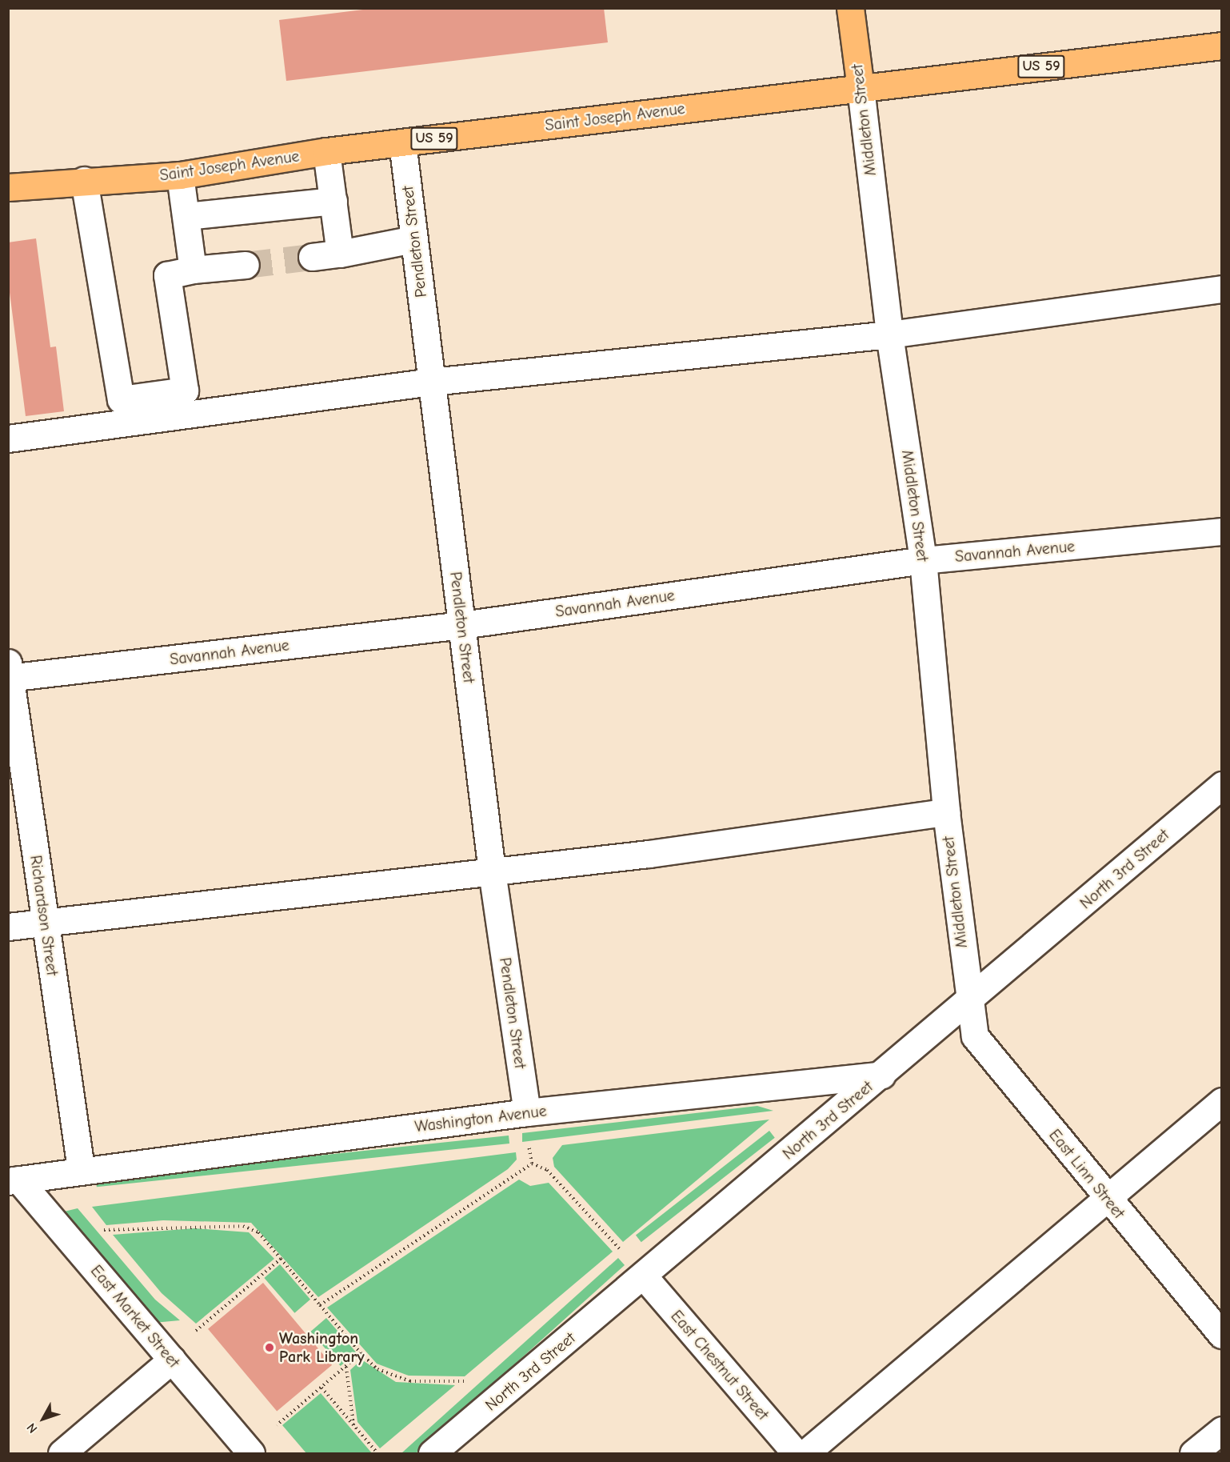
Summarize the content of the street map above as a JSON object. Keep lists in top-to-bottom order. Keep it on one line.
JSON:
{"streets":{"main road":["US 59","Saint Joseph Avenue","Middleton Street"],"street":["Pendleton Street","Savannah Avenue","North 3rd Street","Richardson Street","Washington Avenue","East Linn Street","East Market Street","East Chestnut Street"]},"crossings":[["Saint Joseph Avenue","Middleton Street"],["Saint Joseph Avenue","Pendleton Street"],["Middleton Street","Savannah Avenue"],["Middleton Street","North 3rd Street"],["Middleton Street","East Linn Street"],["Pendleton Street","Savannah Avenue"],["Pendleton Street","Washington Avenue"],["Savannah Avenue","Richardson Street"],["North 3rd Street","Washington Avenue"],["North 3rd Street","East Linn Street"],["North 3rd Street","East Chestnut Street"],["Richardson Street","Washington Avenue"],["Washington Avenue","East Market Street"]],"places":["Washington Park Library"],"north":"bottom left"}
